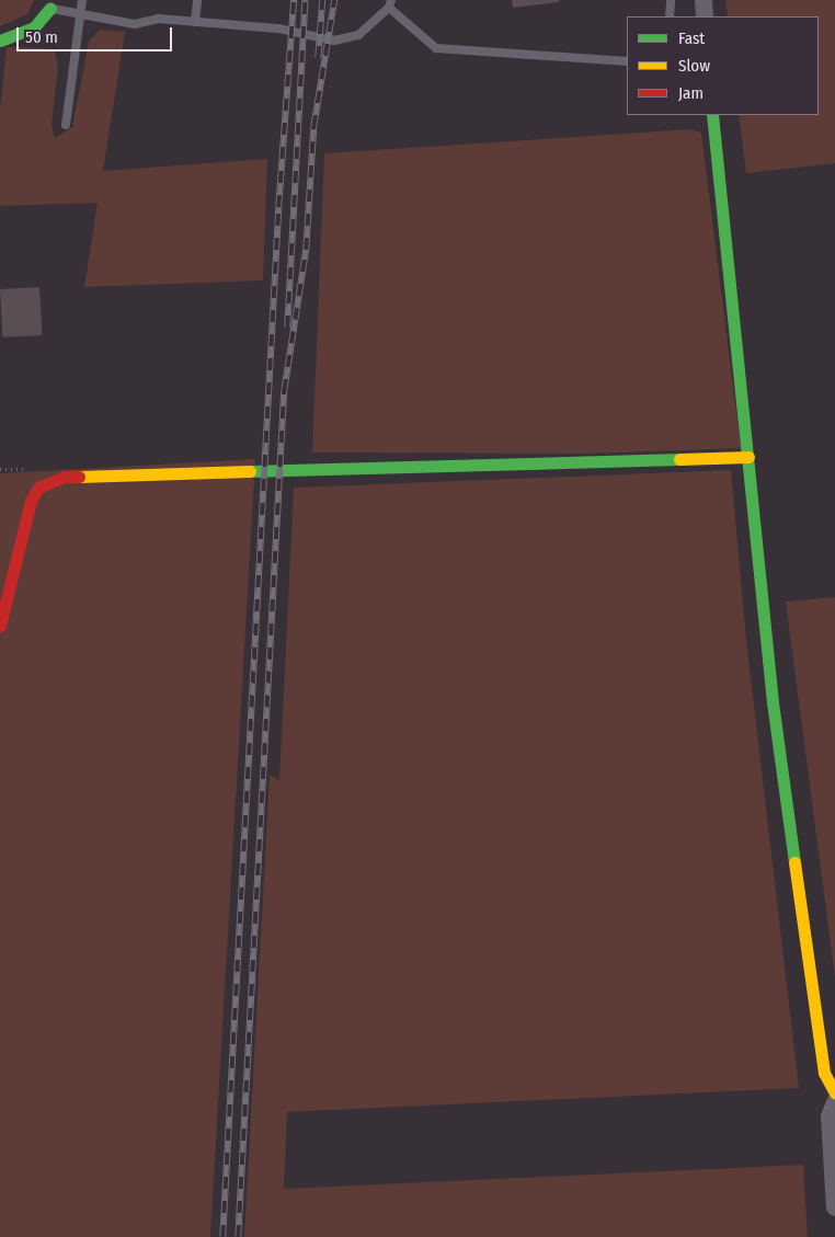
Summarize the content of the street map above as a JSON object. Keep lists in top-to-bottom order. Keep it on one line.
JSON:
{"legend":["Fast","Slow","Jam"],"scale_bar":"50 m"}
